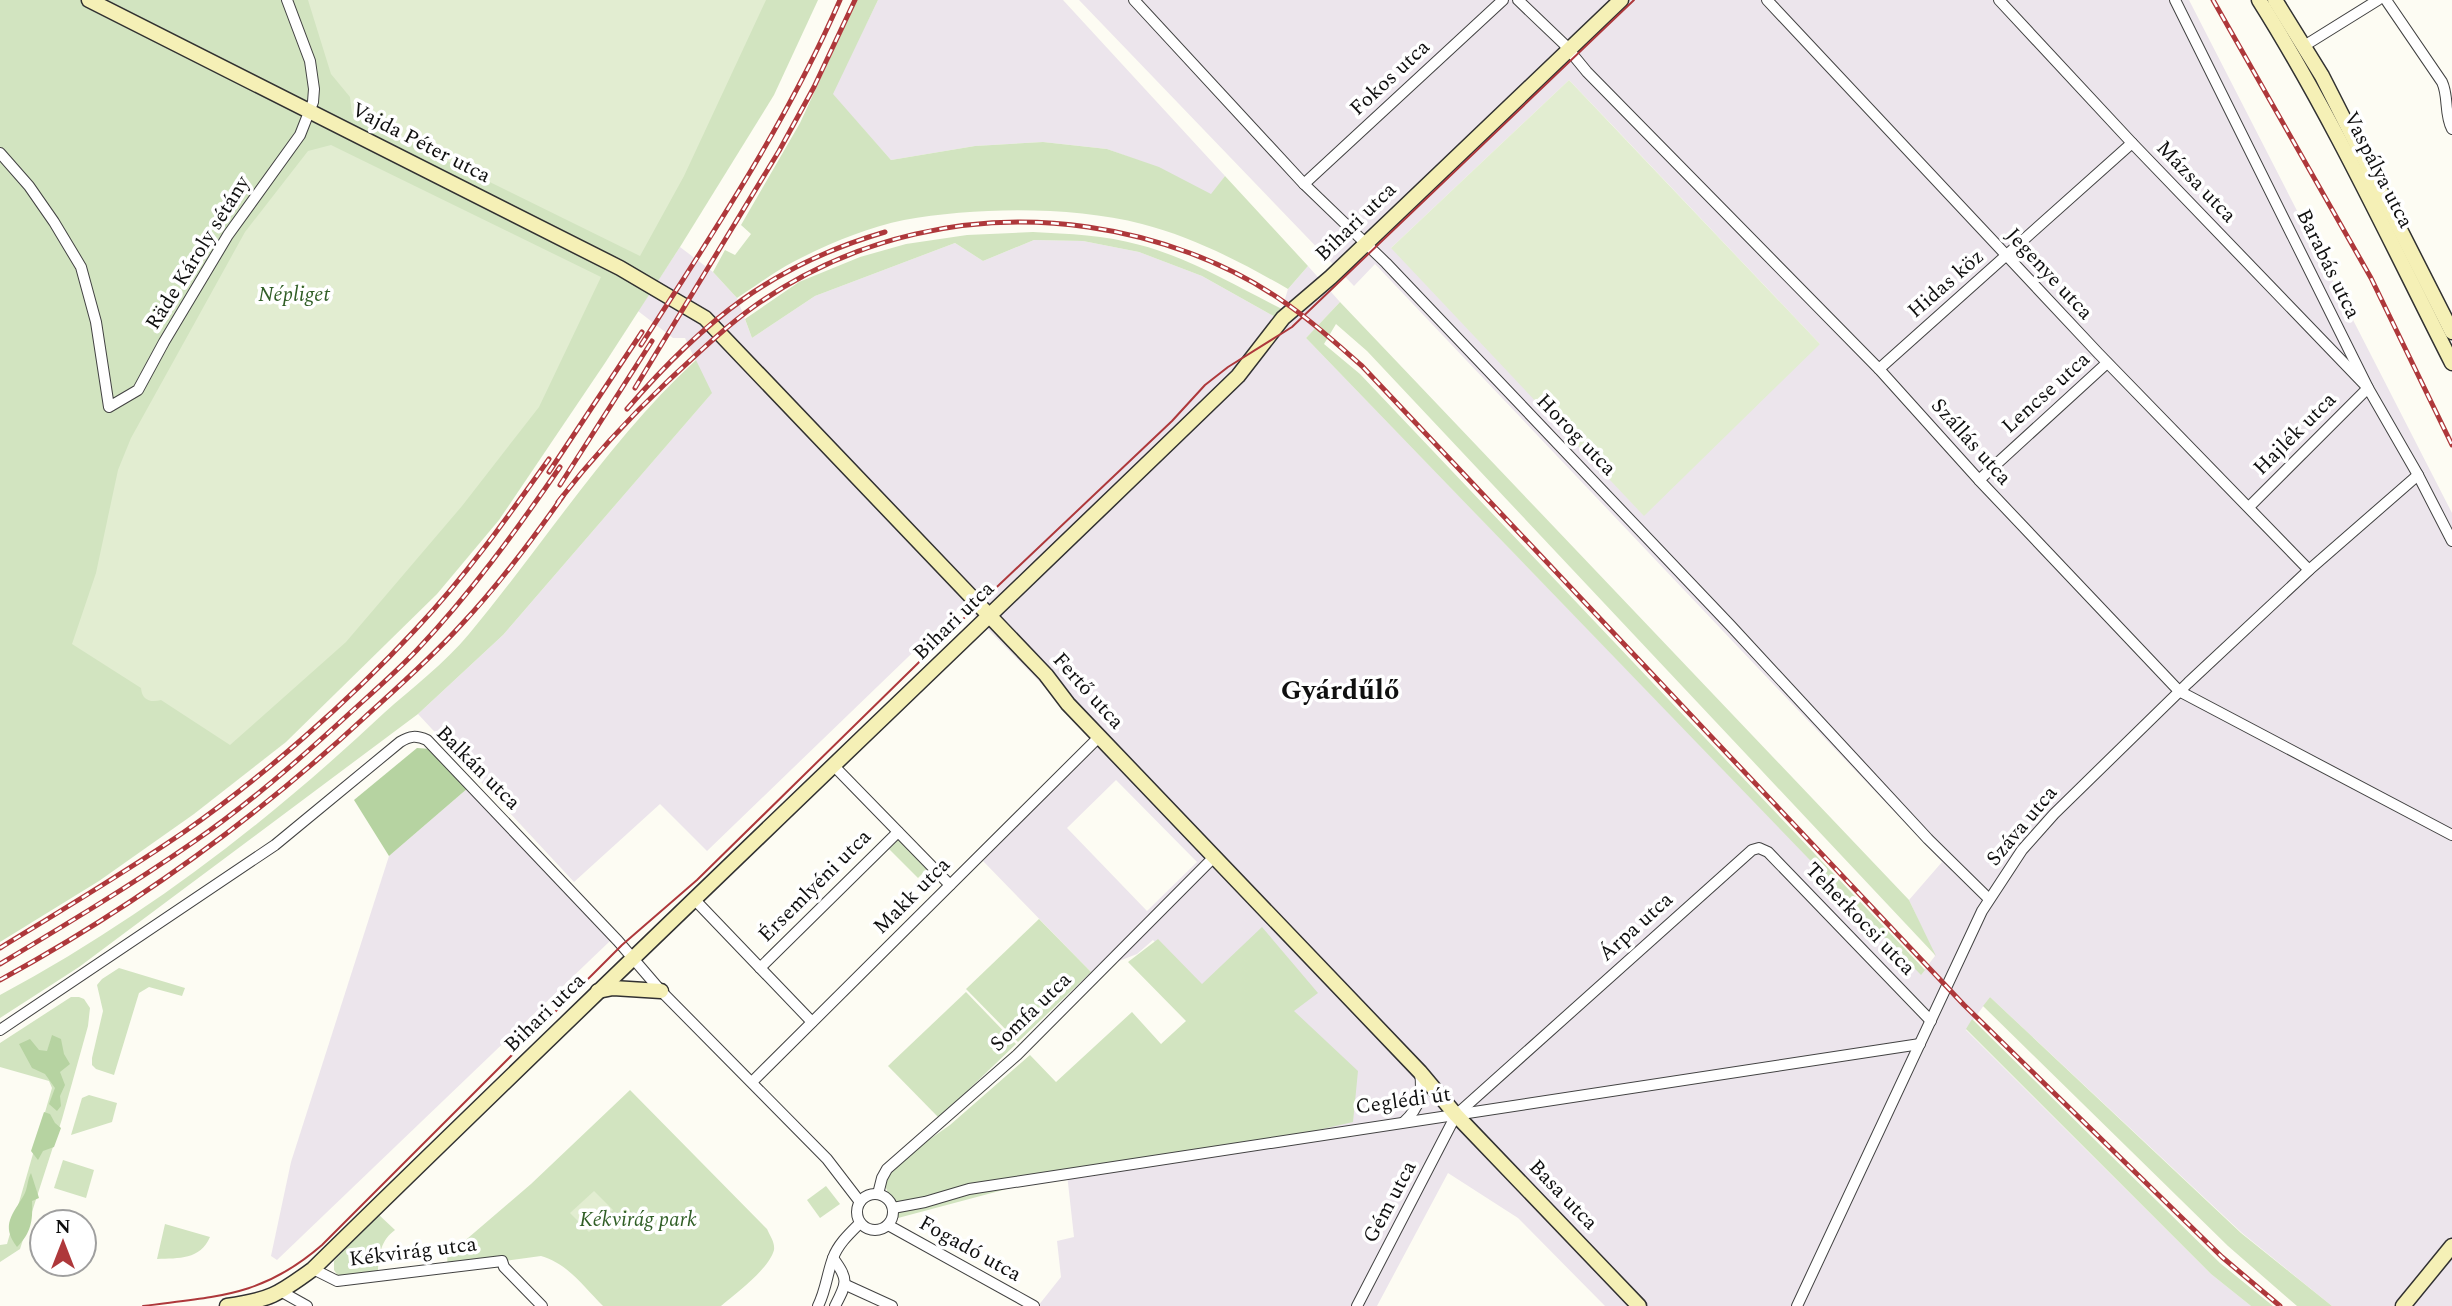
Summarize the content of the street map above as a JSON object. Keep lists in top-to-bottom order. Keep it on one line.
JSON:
{"streets":{"street":["Fokos utca","Vajda Péter utca","Vaspálya utca","Mázsa utca","Bihari utca","Räde Károly sétány","Barabás utca","Jegenye utca","Hidas köz","Lencse utca","Hajlék utca","Horog utca","Szállás utca","Fertő utca","Balkán utca","Száva utca","Érsemlyéni utca","Makk utca","Teherkocsi utca","Árpa utca","Somfa utca","Ceglédi út","Basa utca","Gém utca","Fogadó utca","Kékvirág utca"]},"crossings":[["Fokos utca","Horog utca"],["Vajda Péter utca","Räde Károly sétány"],["Vajda Péter utca","Fertő utca"],["Mázsa utca","Barabás utca"],["Mázsa utca","Hidas köz"],["Mázsa utca","Hajlék utca"],["Bihari utca","Horog utca"],["Bihari utca","Szállás utca"],["Bihari utca","Fertő utca"],["Bihari utca","Balkán utca"],["Bihari utca","Kékvirág utca"],["Barabás utca","Hajlék utca"],["Barabás utca","Száva utca"],["Jegenye utca","Hidas köz"],["Jegenye utca","Lencse utca"],["Jegenye utca","Hajlék utca"],["Jegenye utca","Száva utca"],["Hidas köz","Szállás utca"],["Lencse utca","Szállás utca"],["Horog utca","Száva utca"],["Szállás utca","Száva utca"],["Fertő utca","Makk utca"],["Fertő utca","Somfa utca"],["Fertő utca","Basa utca"],["Balkán utca","Makk utca"],["Balkán utca","Somfa utca"],["Balkán utca","Ceglédi út"],["Balkán utca","Fogadó utca"],["Száva utca","Teherkocsi utca"],["Száva utca","Ceglédi út"],["Teherkocsi utca","Árpa utca"],["Árpa utca","Ceglédi út"],["Árpa utca","Basa utca"],["Árpa utca","Gém utca"],["Somfa utca","Ceglédi út"],["Somfa utca","Fogadó utca"],["Ceglédi út","Basa utca"],["Ceglédi út","Gém utca"],["Ceglédi út","Fogadó utca"],["Basa utca","Gém utca"]],"districts":["Gyárdűlő"],"parks":["Népliget","Kékvirág park"],"north":"top"}
